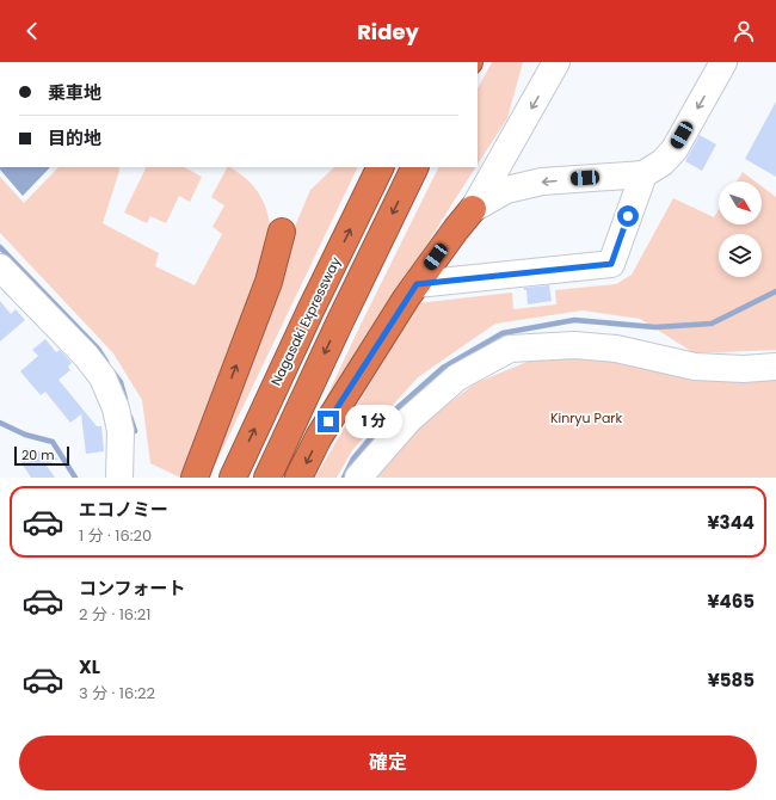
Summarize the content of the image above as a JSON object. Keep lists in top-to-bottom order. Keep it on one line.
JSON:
{"streets":{"highway":["Nagasaki Expressway"]},"parks":["Kinryu Park"],"scale_bar":"20 m","north":"bottom right","page":{"header":"Ridey","banner":["乗車地","目的地"],"bubble":"1 分","scale":"20 m","list":[{"name":"エコノミー","note":"1 分 · 16:20","value":"¥344"},{"name":"コンフォート","note":"2 分 · 16:21","value":"¥465"},{"name":"XL","note":"3 分 · 16:22","value":"¥585"}],"buttons":"確定"}}
